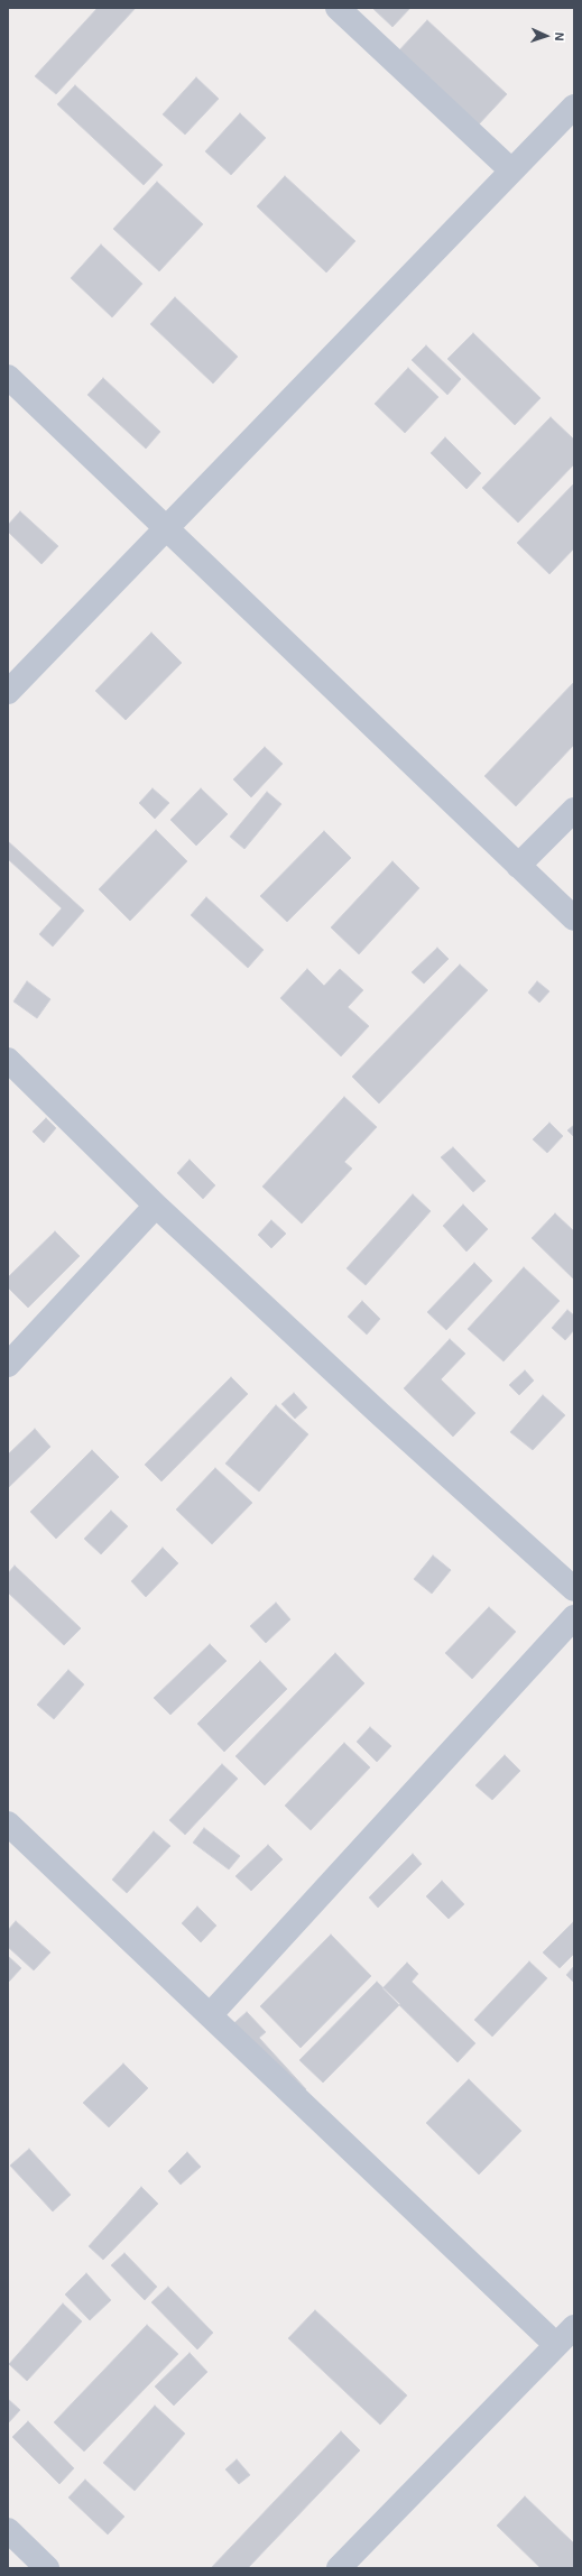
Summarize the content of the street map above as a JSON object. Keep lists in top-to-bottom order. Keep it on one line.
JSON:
{"north":"right"}
